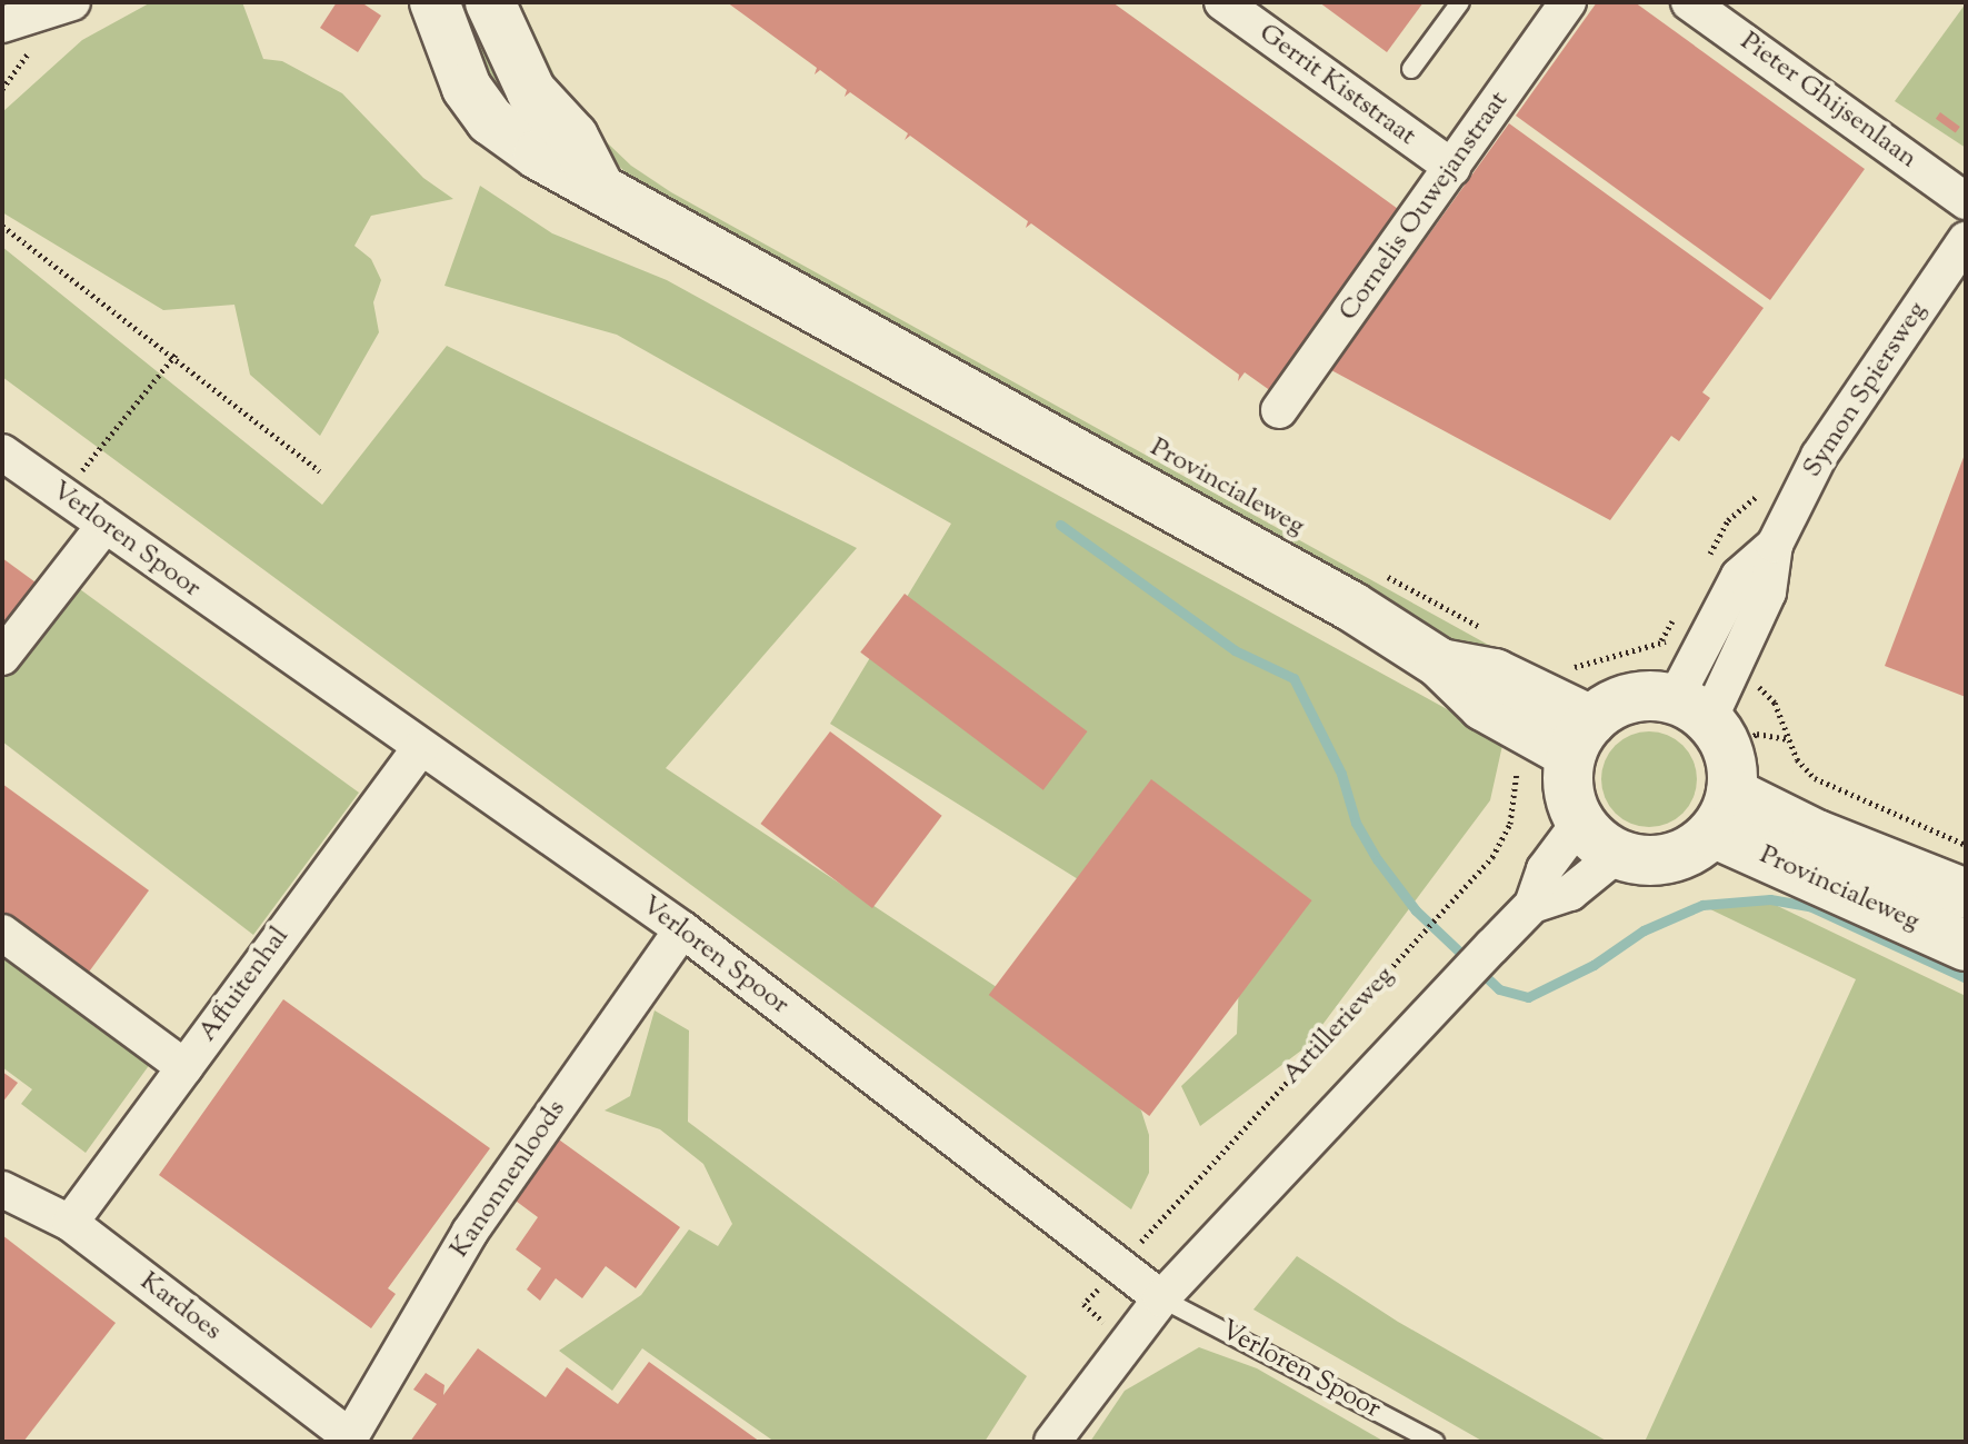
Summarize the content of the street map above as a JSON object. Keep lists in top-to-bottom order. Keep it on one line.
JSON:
{"streets":{"main road":["Provincialeweg"],"street":["Gerrit Kiststraat","Pieter Ghijsenlaan","Cornelis Ouwejanstraat","Symon Spiersweg","Verloren Spoor","Affuitenhal","Kanonnenloods","Kardoes"],"path":["Artillerieweg"]},"crossings":[["Gerrit Kiststraat","Cornelis Ouwejanstraat"],["Symon Spiersweg","Provincialeweg"],["Provincialeweg","Artillerieweg"],["Verloren Spoor","Affuitenhal"],["Verloren Spoor","Artillerieweg"],["Verloren Spoor","Kanonnenloods"],["Affuitenhal","Kardoes"],["Kanonnenloods","Kardoes"]]}
